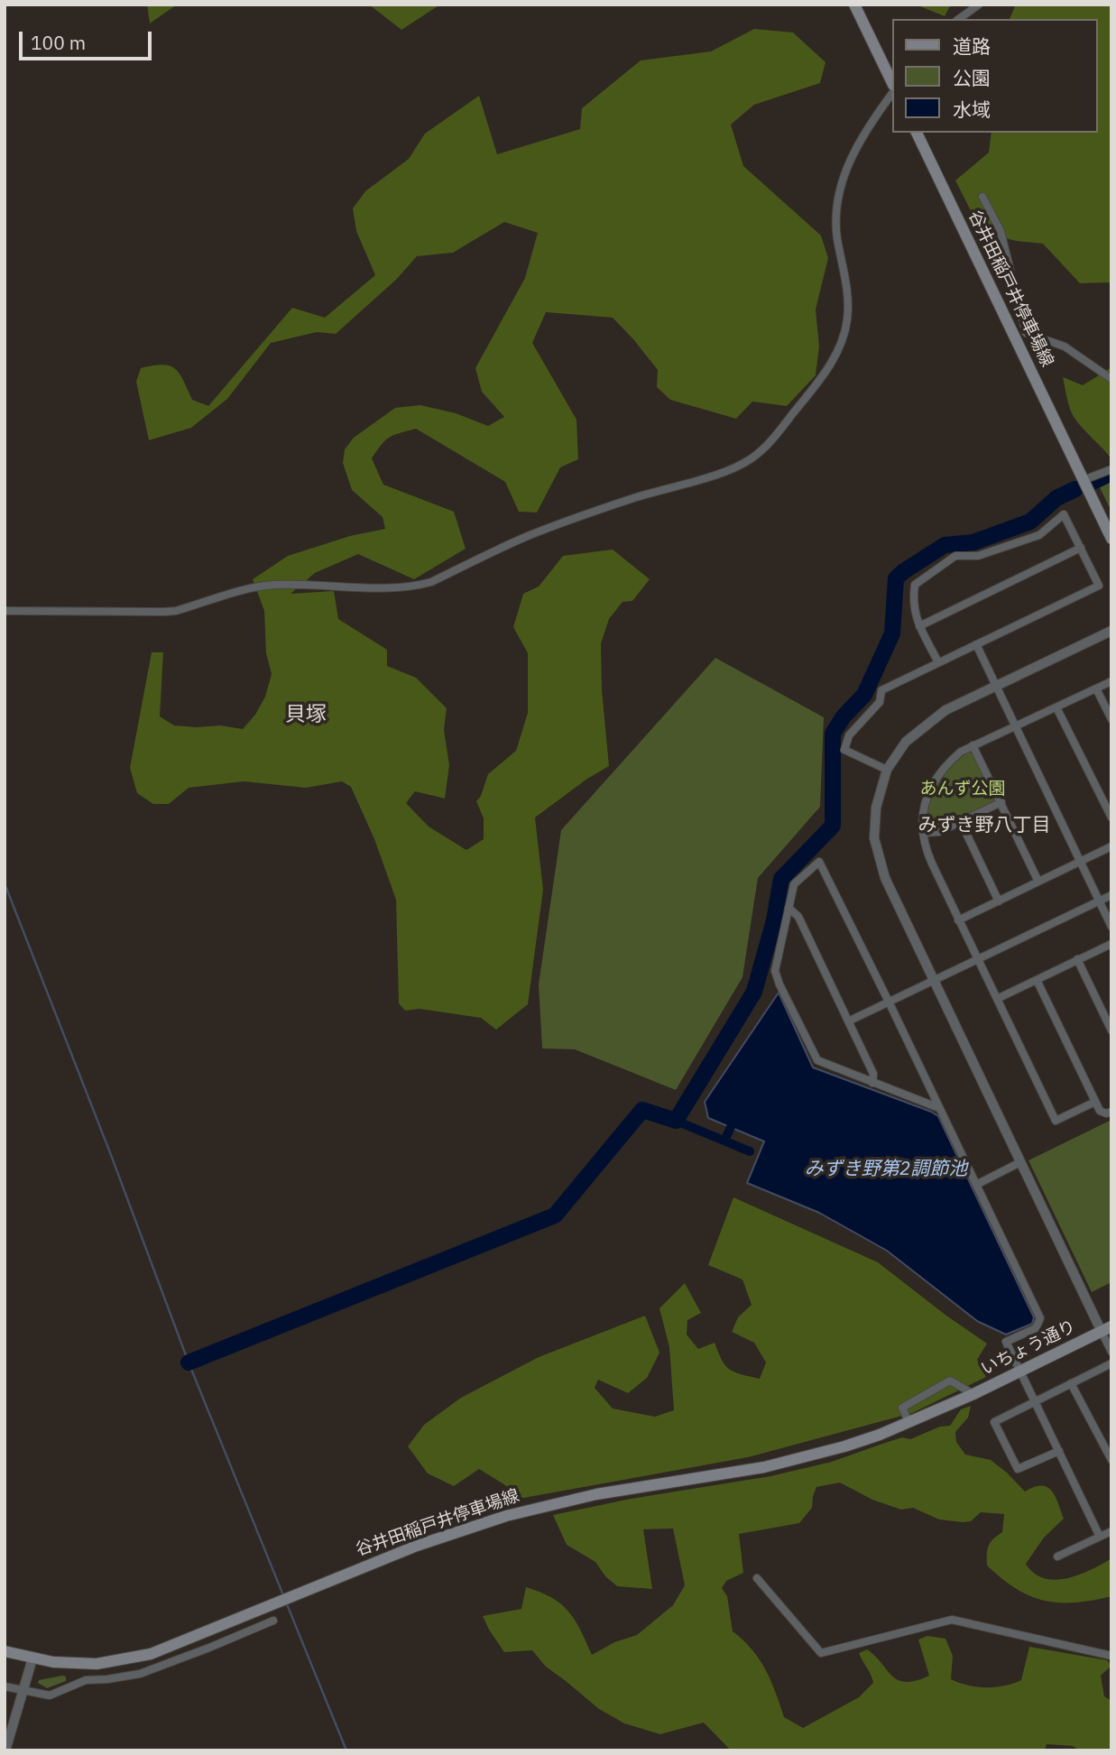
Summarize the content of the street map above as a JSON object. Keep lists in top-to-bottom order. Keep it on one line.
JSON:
{"streets":{"main road":["谷井田稲戸井停車場線","いちょう通り"]},"crossings":[["谷井田稲戸井停車場線","いちょう通り"]],"districts":["貝塚","みずき野八丁目"],"water":["みずき野第2調節池"],"parks":["あんず公園"],"legend":["道路","公園","水域"],"scale_bar":"100 m"}
